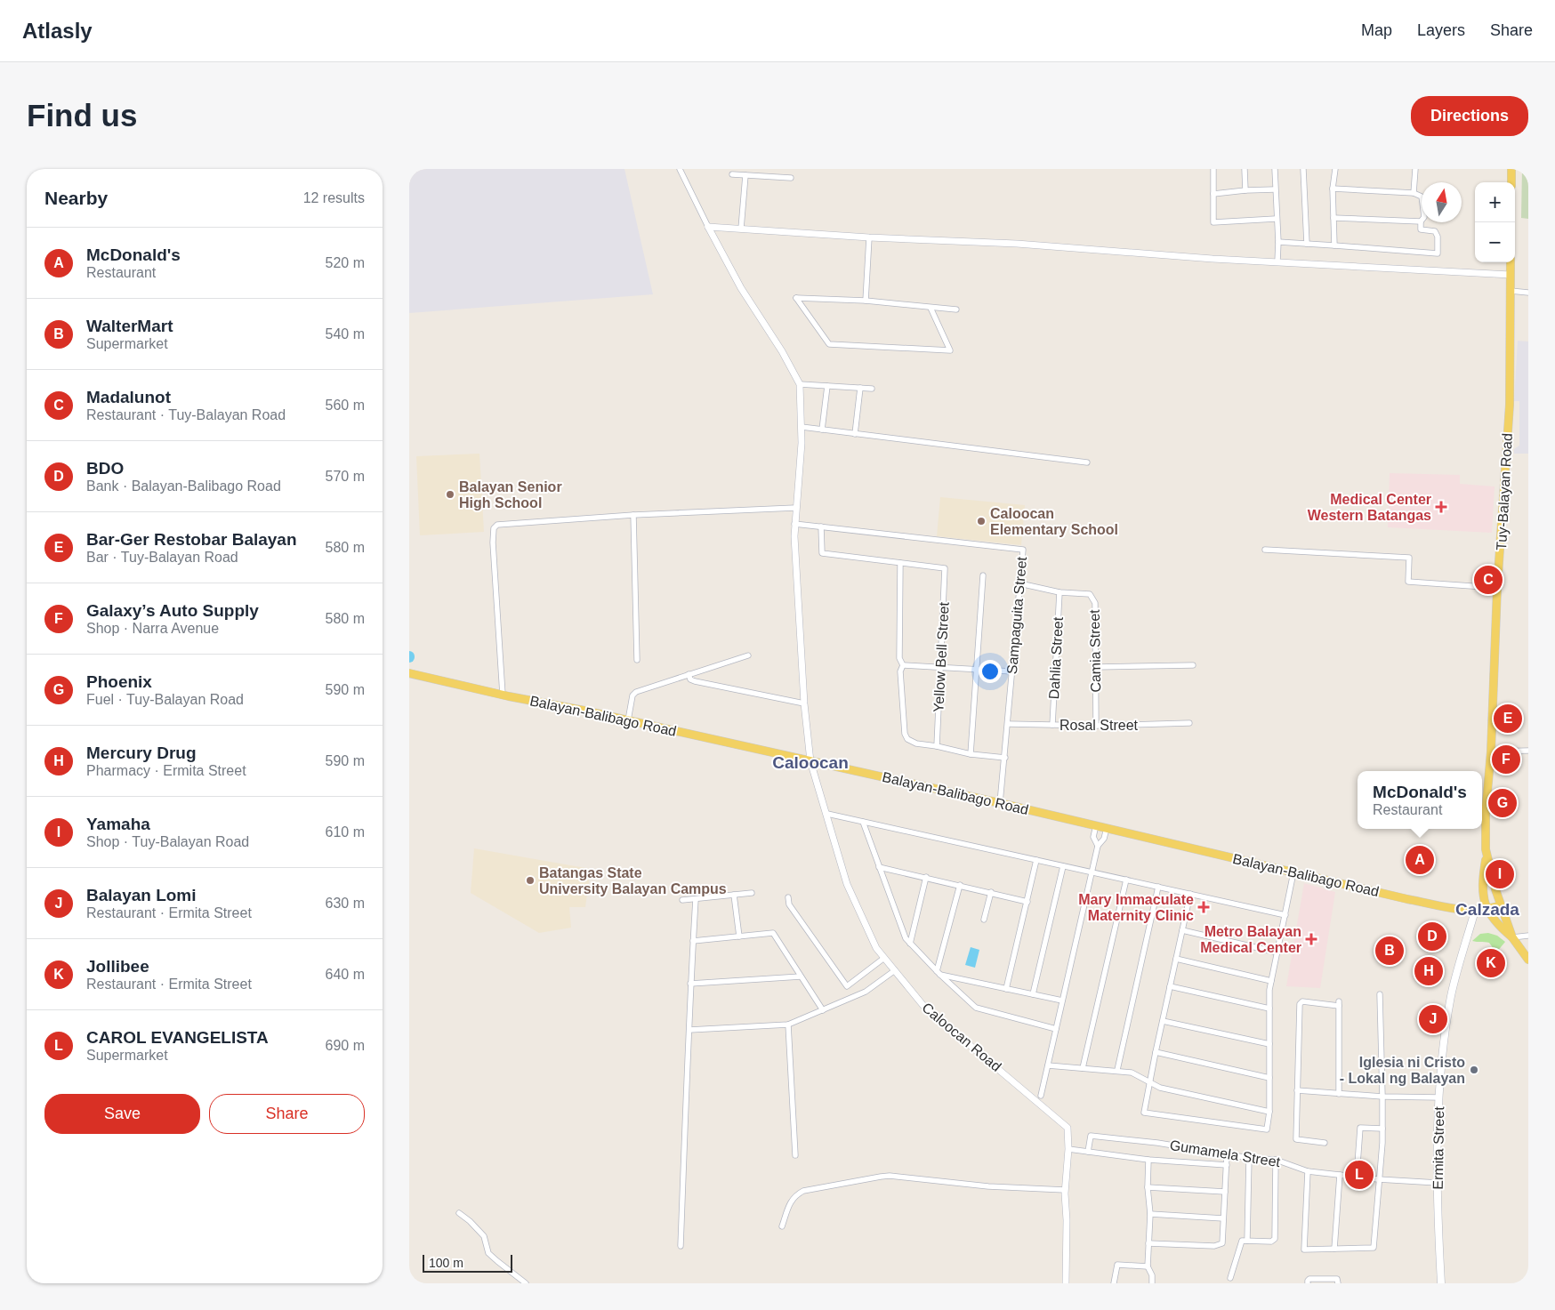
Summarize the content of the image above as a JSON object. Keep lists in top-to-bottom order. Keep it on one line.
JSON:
{"streets":{"main road":["Tuy-Balayan Road","Balayan-Balibago Road","Ermita Street"],"street":["Sampaguita Street","Camia Street","Yellow Bell Street","Dahlia Street","Rosal Street","Caloocan Road","Gumamela Street"]},"crossings":[["Tuy-Balayan Road","Balayan-Balibago Road"],["Sampaguita Street","Camia Street"],["Sampaguita Street","Balayan-Balibago Road"],["Sampaguita Street","Rosal Street"],["Sampaguita Street","Caloocan Road"],["Camia Street","Dahlia Street"],["Camia Street","Rosal Street"],["Dahlia Street","Rosal Street"],["Balayan-Balibago Road","Caloocan Road"],["Balayan-Balibago Road","Ermita Street"],["Ermita Street","Gumamela Street"]],"districts":["Caloocan","Calzada"],"places":{"other":["Balayan Senior High School","Caloocan Elementary School","Batangas State University Balayan Campus","Iglesia ni Cristo - Lokal ng Balayan"],"health":["Medical Center Western Batangas","Mary Immaculate Maternity Clinic","Metro Balayan Medical Center"]},"scale_bar":"100 m","north":"top","page":{"header":"Atlasly","nav":["Map","Layers","Share"],"buttons":["Directions",["Save","Share"]],"title":"Find us","heading":["Nearby","12 results"],"map_buttons":["+","−"],"list":[{"mark":"A","name":"McDonald's","note":"Restaurant","value":"520 m"},{"mark":"B","name":"WalterMart","note":"Supermarket","value":"540 m"},{"mark":"C","name":"Madalunot","note":"Restaurant · Tuy-Balayan Road","value":"560 m"},{"mark":"D","name":"BDO","note":"Bank · Balayan-Balibago Road","value":"570 m"},{"mark":"E","name":"Bar-Ger Restobar Balayan","note":"Bar · Tuy-Balayan Road","value":"580 m"},{"mark":"F","name":"Galaxy’s Auto Supply","note":"Shop · Narra Avenue","value":"580 m"},{"mark":"G","name":"Phoenix","note":"Fuel · Tuy-Balayan Road","value":"590 m"},{"mark":"H","name":"Mercury Drug","note":"Pharmacy · Ermita Street","value":"590 m"},{"mark":"I","name":"Yamaha","note":"Shop · Tuy-Balayan Road","value":"610 m"},{"mark":"J","name":"Balayan Lomi","note":"Restaurant · Ermita Street","value":"630 m"},{"mark":"K","name":"Jollibee","note":"Restaurant · Ermita Street","value":"640 m"},{"mark":"L","name":"CAROL EVANGELISTA","note":"Supermarket","value":"690 m"}],"pins":["C","E","F","G","A","I","D","B","K","H","J","L"],"popup":["McDonald's","Restaurant"],"scale":"100 m"}}
